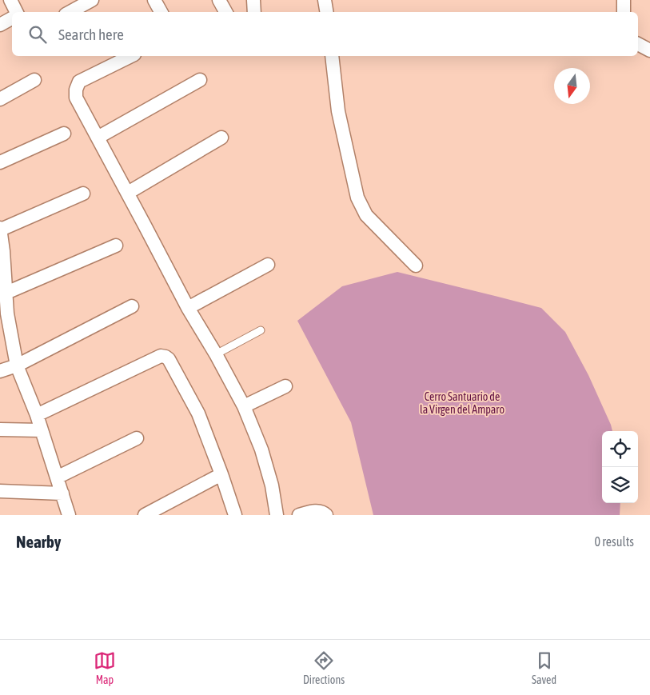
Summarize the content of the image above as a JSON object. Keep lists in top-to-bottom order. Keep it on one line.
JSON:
{"parks":["Cerro Santuario de la Virgen del Amparo"],"north":"bottom","page":{"search":"Search here","heading":["Nearby","0 results"],"nav":["Map","Directions","Saved"]}}
